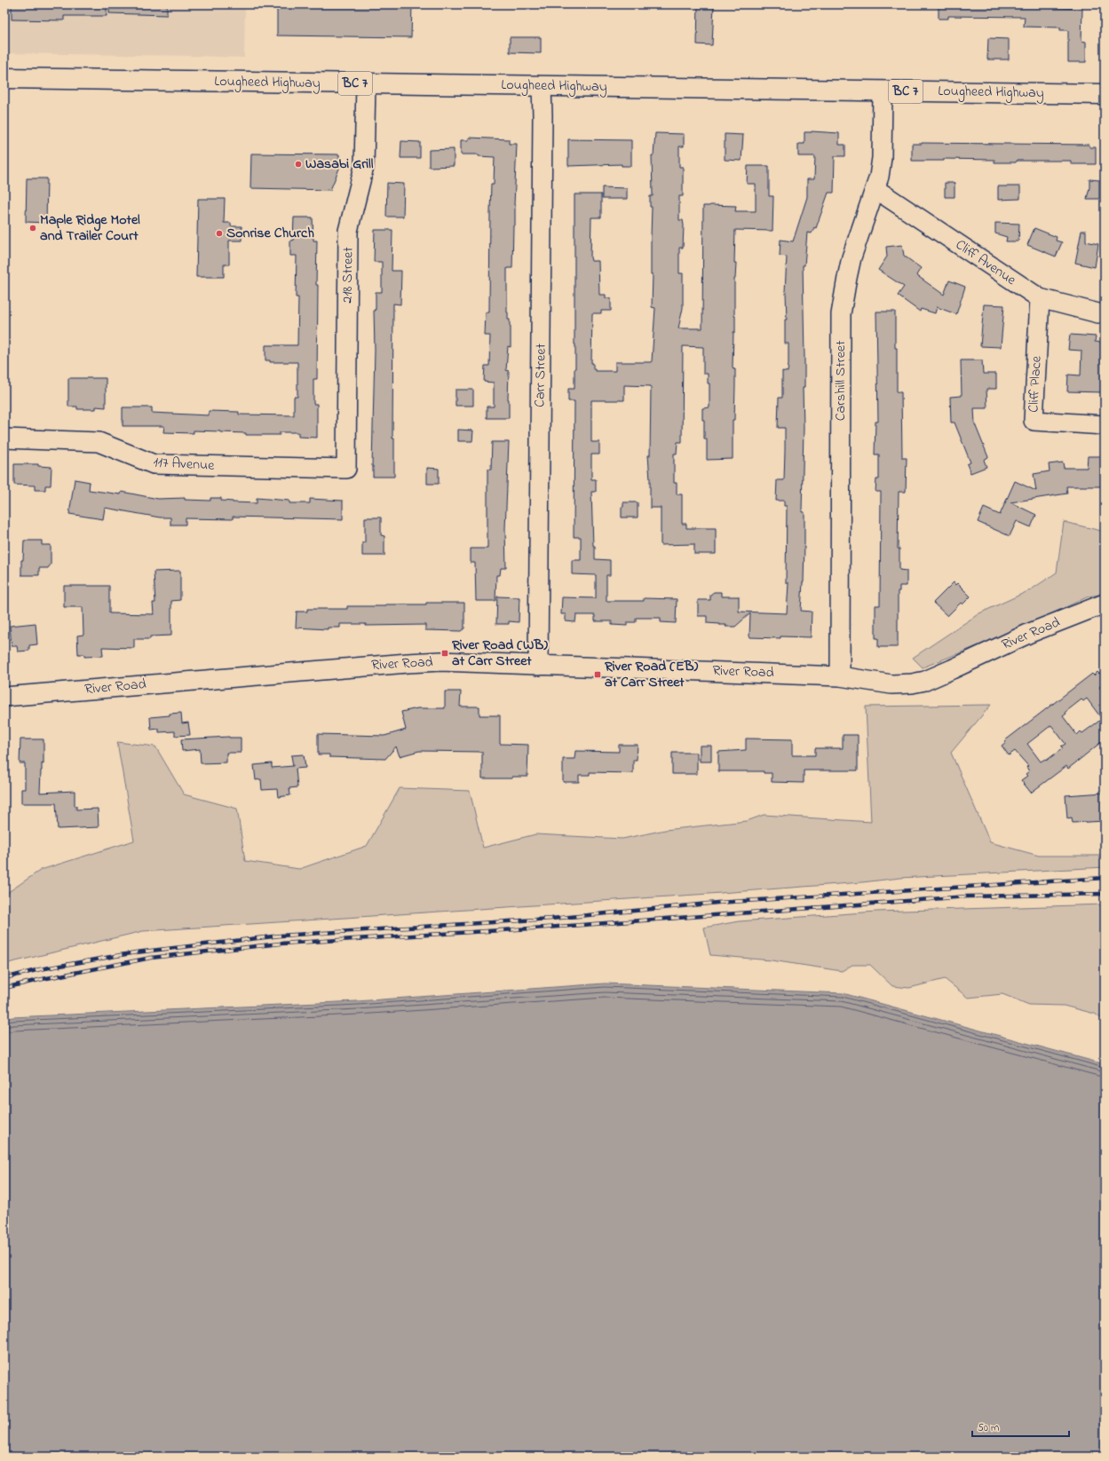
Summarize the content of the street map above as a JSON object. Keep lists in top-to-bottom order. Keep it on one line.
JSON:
{"streets":{"highway":["Lougheed Highway","BC 7"],"street":["Cliff Avenue","218 Street","Carr Street","Carshill Street","Cliff Place","117 Avenue","River Road"]},"crossings":[["Lougheed Highway","218 Street"],["Lougheed Highway","Carr Street"],["Lougheed Highway","Carshill Street"],["Cliff Avenue","Carshill Street"],["Cliff Avenue","Cliff Place"],["218 Street","117 Avenue"],["Carr Street","River Road"],["Carshill Street","River Road"]],"places":{"other":["Wasabi Grill","Maple Ridge Motel and Trailer Court","Sonrise Church"],"transit":["River Road (WB) at Carr Street","River Road (EB) at Carr Street"]},"scale_bar":"50 m"}
